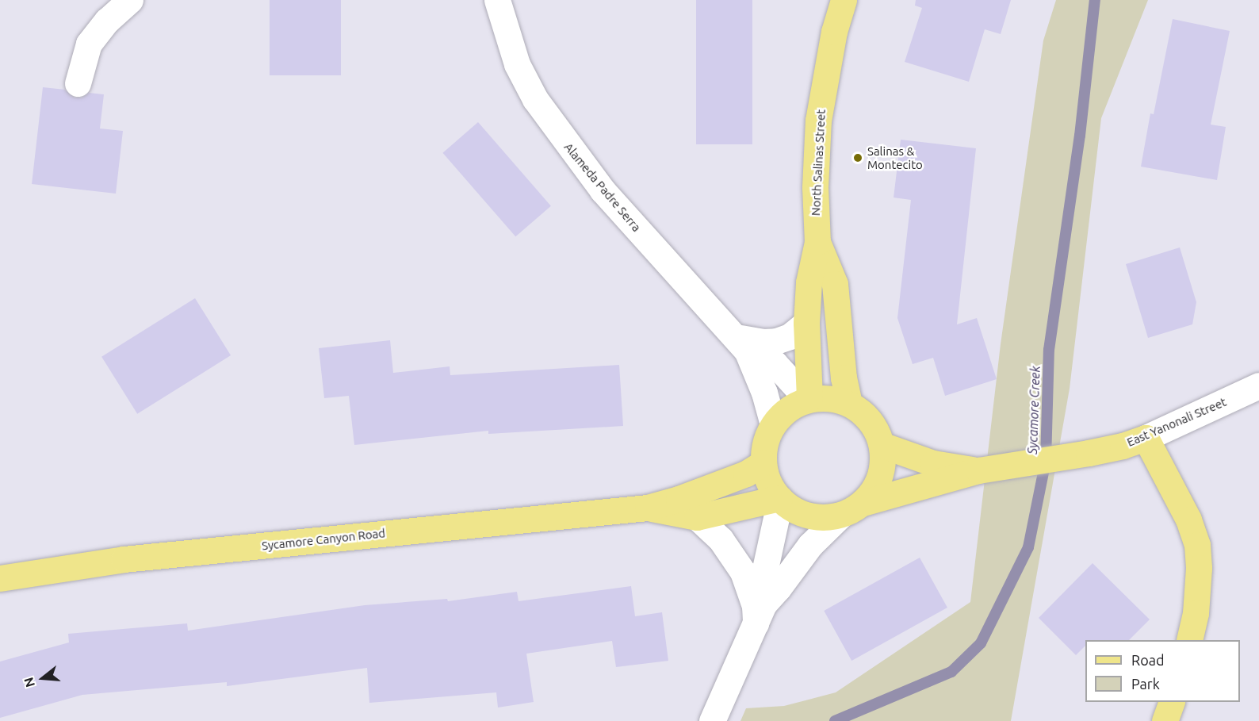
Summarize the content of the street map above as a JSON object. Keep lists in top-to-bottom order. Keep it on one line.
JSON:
{"streets":{"main road":["North Salinas Street","East Yanonali Street","Sycamore Canyon Road"],"street":["Alameda Padre Serra"]},"crossings":[["North Salinas Street","Alameda Padre Serra"],["North Salinas Street","East Yanonali Street"],["North Salinas Street","Sycamore Canyon Road"],["Alameda Padre Serra","East Yanonali Street"],["Alameda Padre Serra","Sycamore Canyon Road"],["East Yanonali Street","Sycamore Canyon Road"]],"water":["Sycamore Creek"],"places":["Salinas & Montecito"],"legend":["Road","Park"],"north":"left"}
